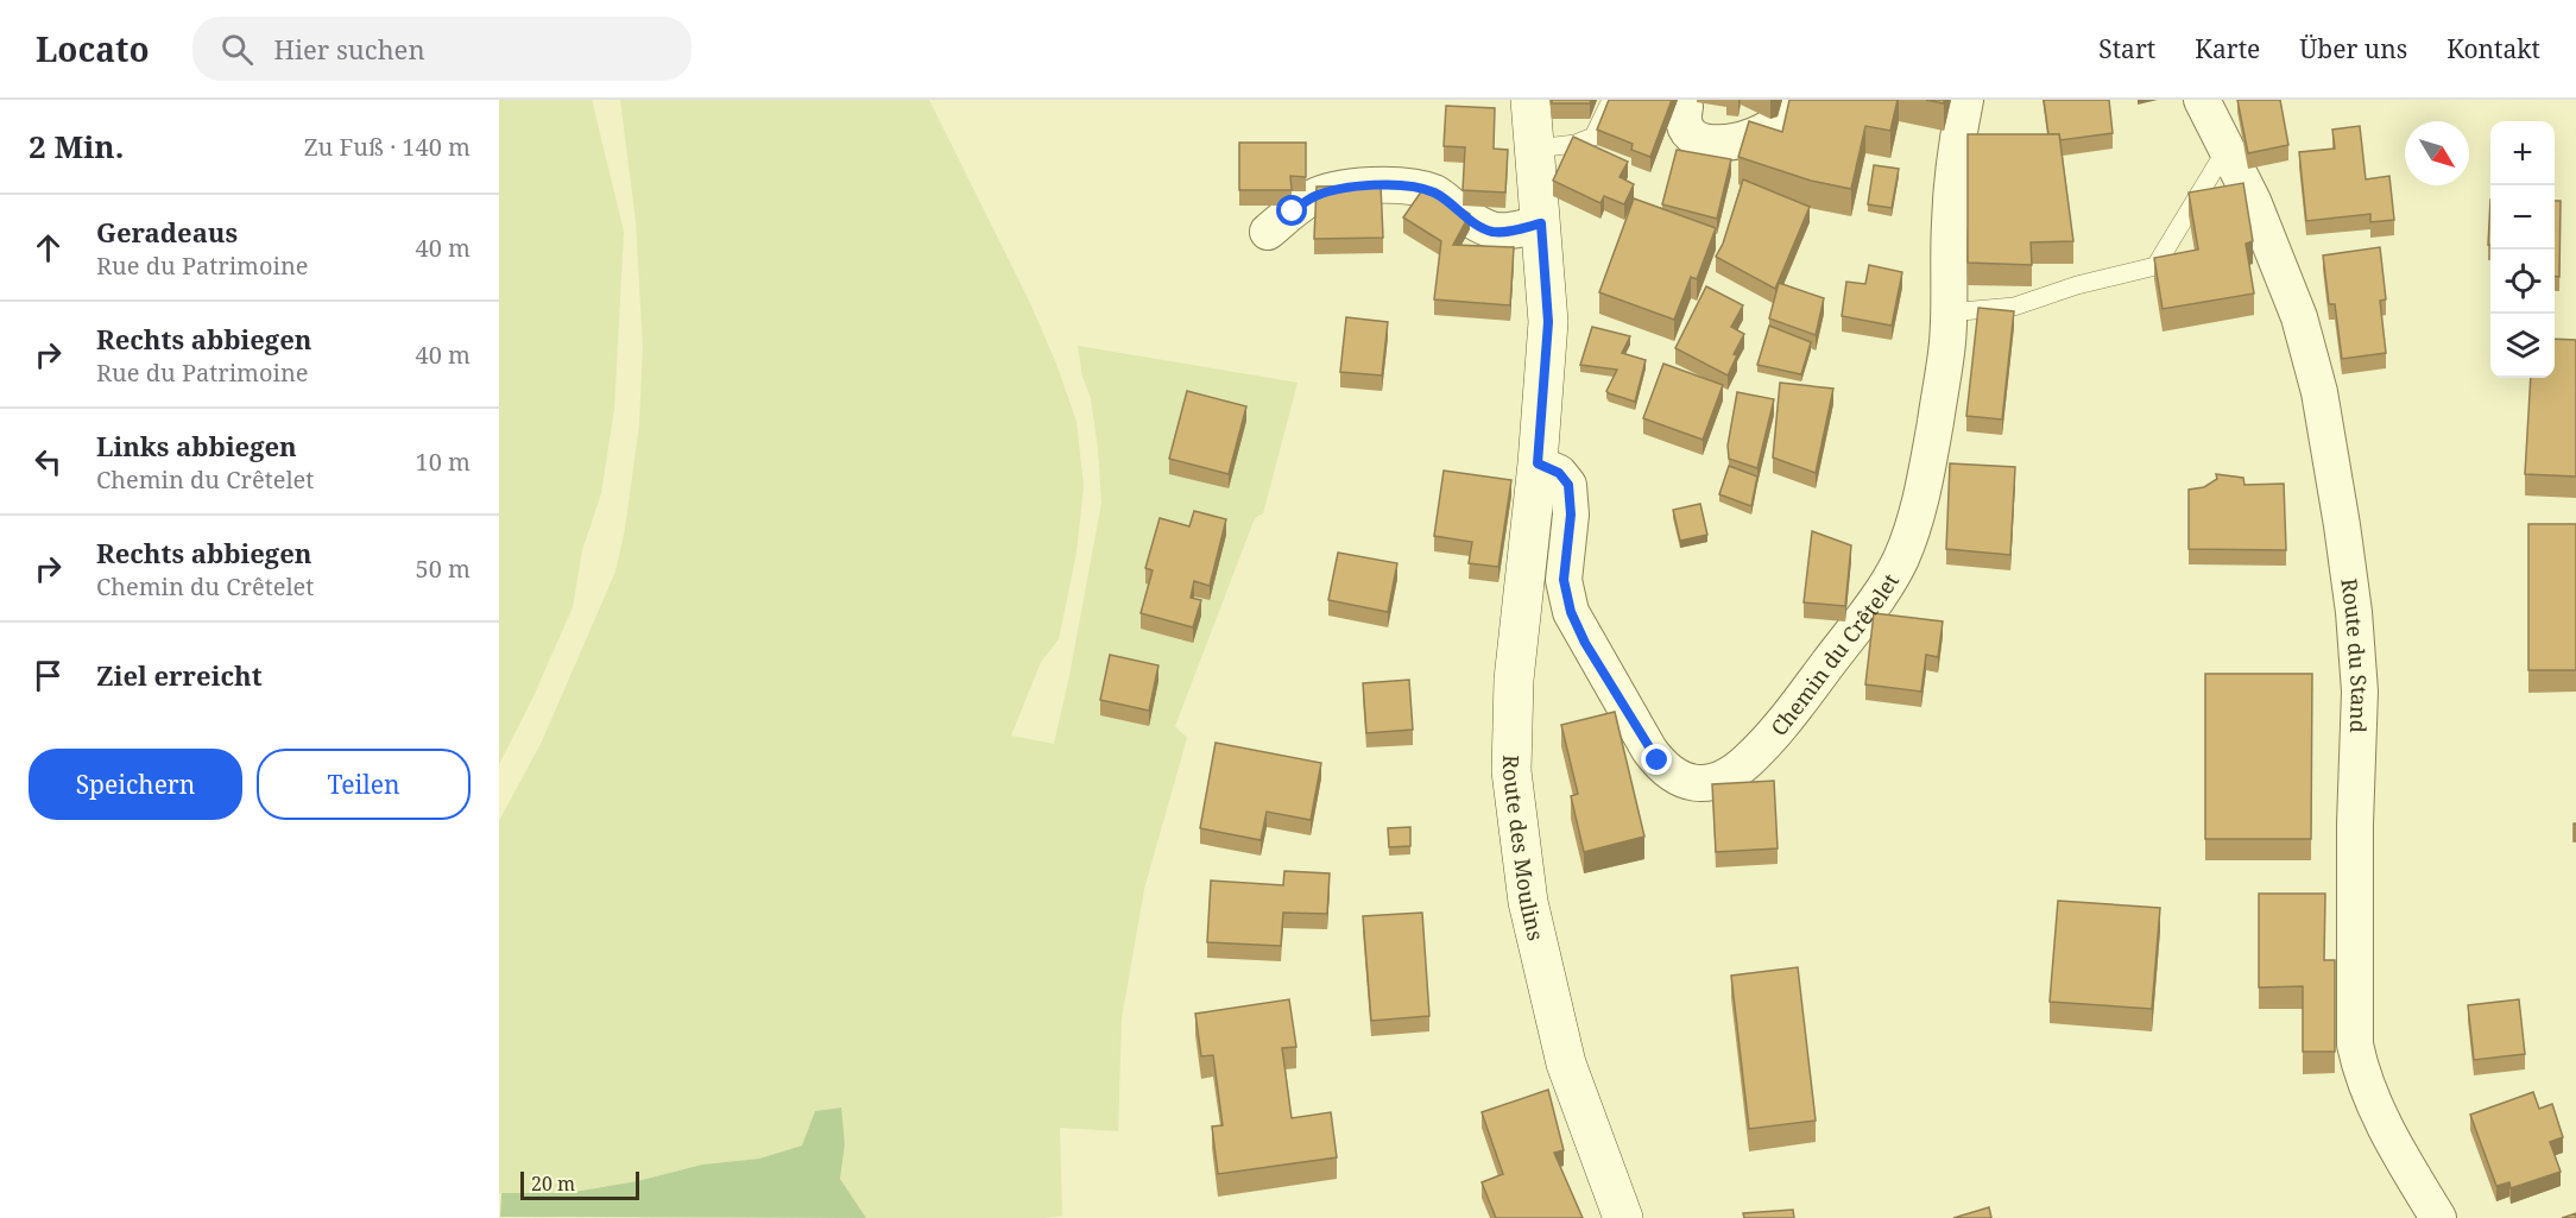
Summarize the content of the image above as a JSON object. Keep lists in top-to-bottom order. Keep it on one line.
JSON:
{"streets":{"street":["Chemin du Crêtelet","Route du Stand","Route des Moulins"]},"crossings":[["Chemin du Crêtelet","Route des Moulins"]],"scale_bar":"20 m","north":"bottom right","page":{"header":"Locato","search":"Hier suchen","nav":["Start","Karte","Über uns","Kontakt"],"heading":["2 Min.","Zu Fuß · 140 m"],"map_buttons":["+","−"],"list":[["Geradeaus","Rue du Patrimoine","40 m"],["Rechts abbiegen","Rue du Patrimoine","40 m"],["Links abbiegen","Chemin du Crêtelet","10 m"],["Rechts abbiegen","Chemin du Crêtelet","50 m"],"Ziel erreicht"],"buttons":["Speichern","Teilen"],"scale":"20 m"}}
